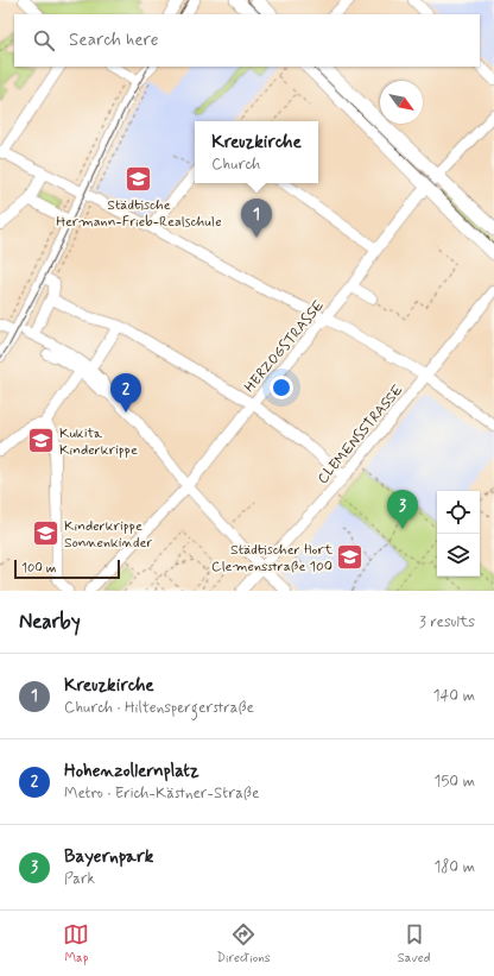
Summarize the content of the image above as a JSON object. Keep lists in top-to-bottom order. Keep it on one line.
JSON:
{"streets":{"street":["HERZOGSTRASSE","CLEMENSSTRASSE"]},"places":{"school or university":["Städtische Hermann-Frieb-Realschule","Kukita Kinderkrippe","Kinderkrippe Sonnenkinder","Städtischer Hort Clemensstraße 100"]},"scale_bar":"100 m","north":"bottom right","page":{"search":"Search here","popup":["Kreuzkirche","Church"],"pins":["1","2","3"],"scale":"100 m","heading":["Nearby","3 results"],"list":[{"mark":"1","name":"Kreuzkirche","note":"Church · Hiltenspergerstraße","value":"140 m"},{"mark":"2","name":"Hohenzollernplatz","note":"Metro · Erich-Kästner-Straße","value":"150 m"},{"mark":"3","name":"Bayernpark","note":"Park","value":"180 m"}],"nav":["Map","Directions","Saved"]}}
